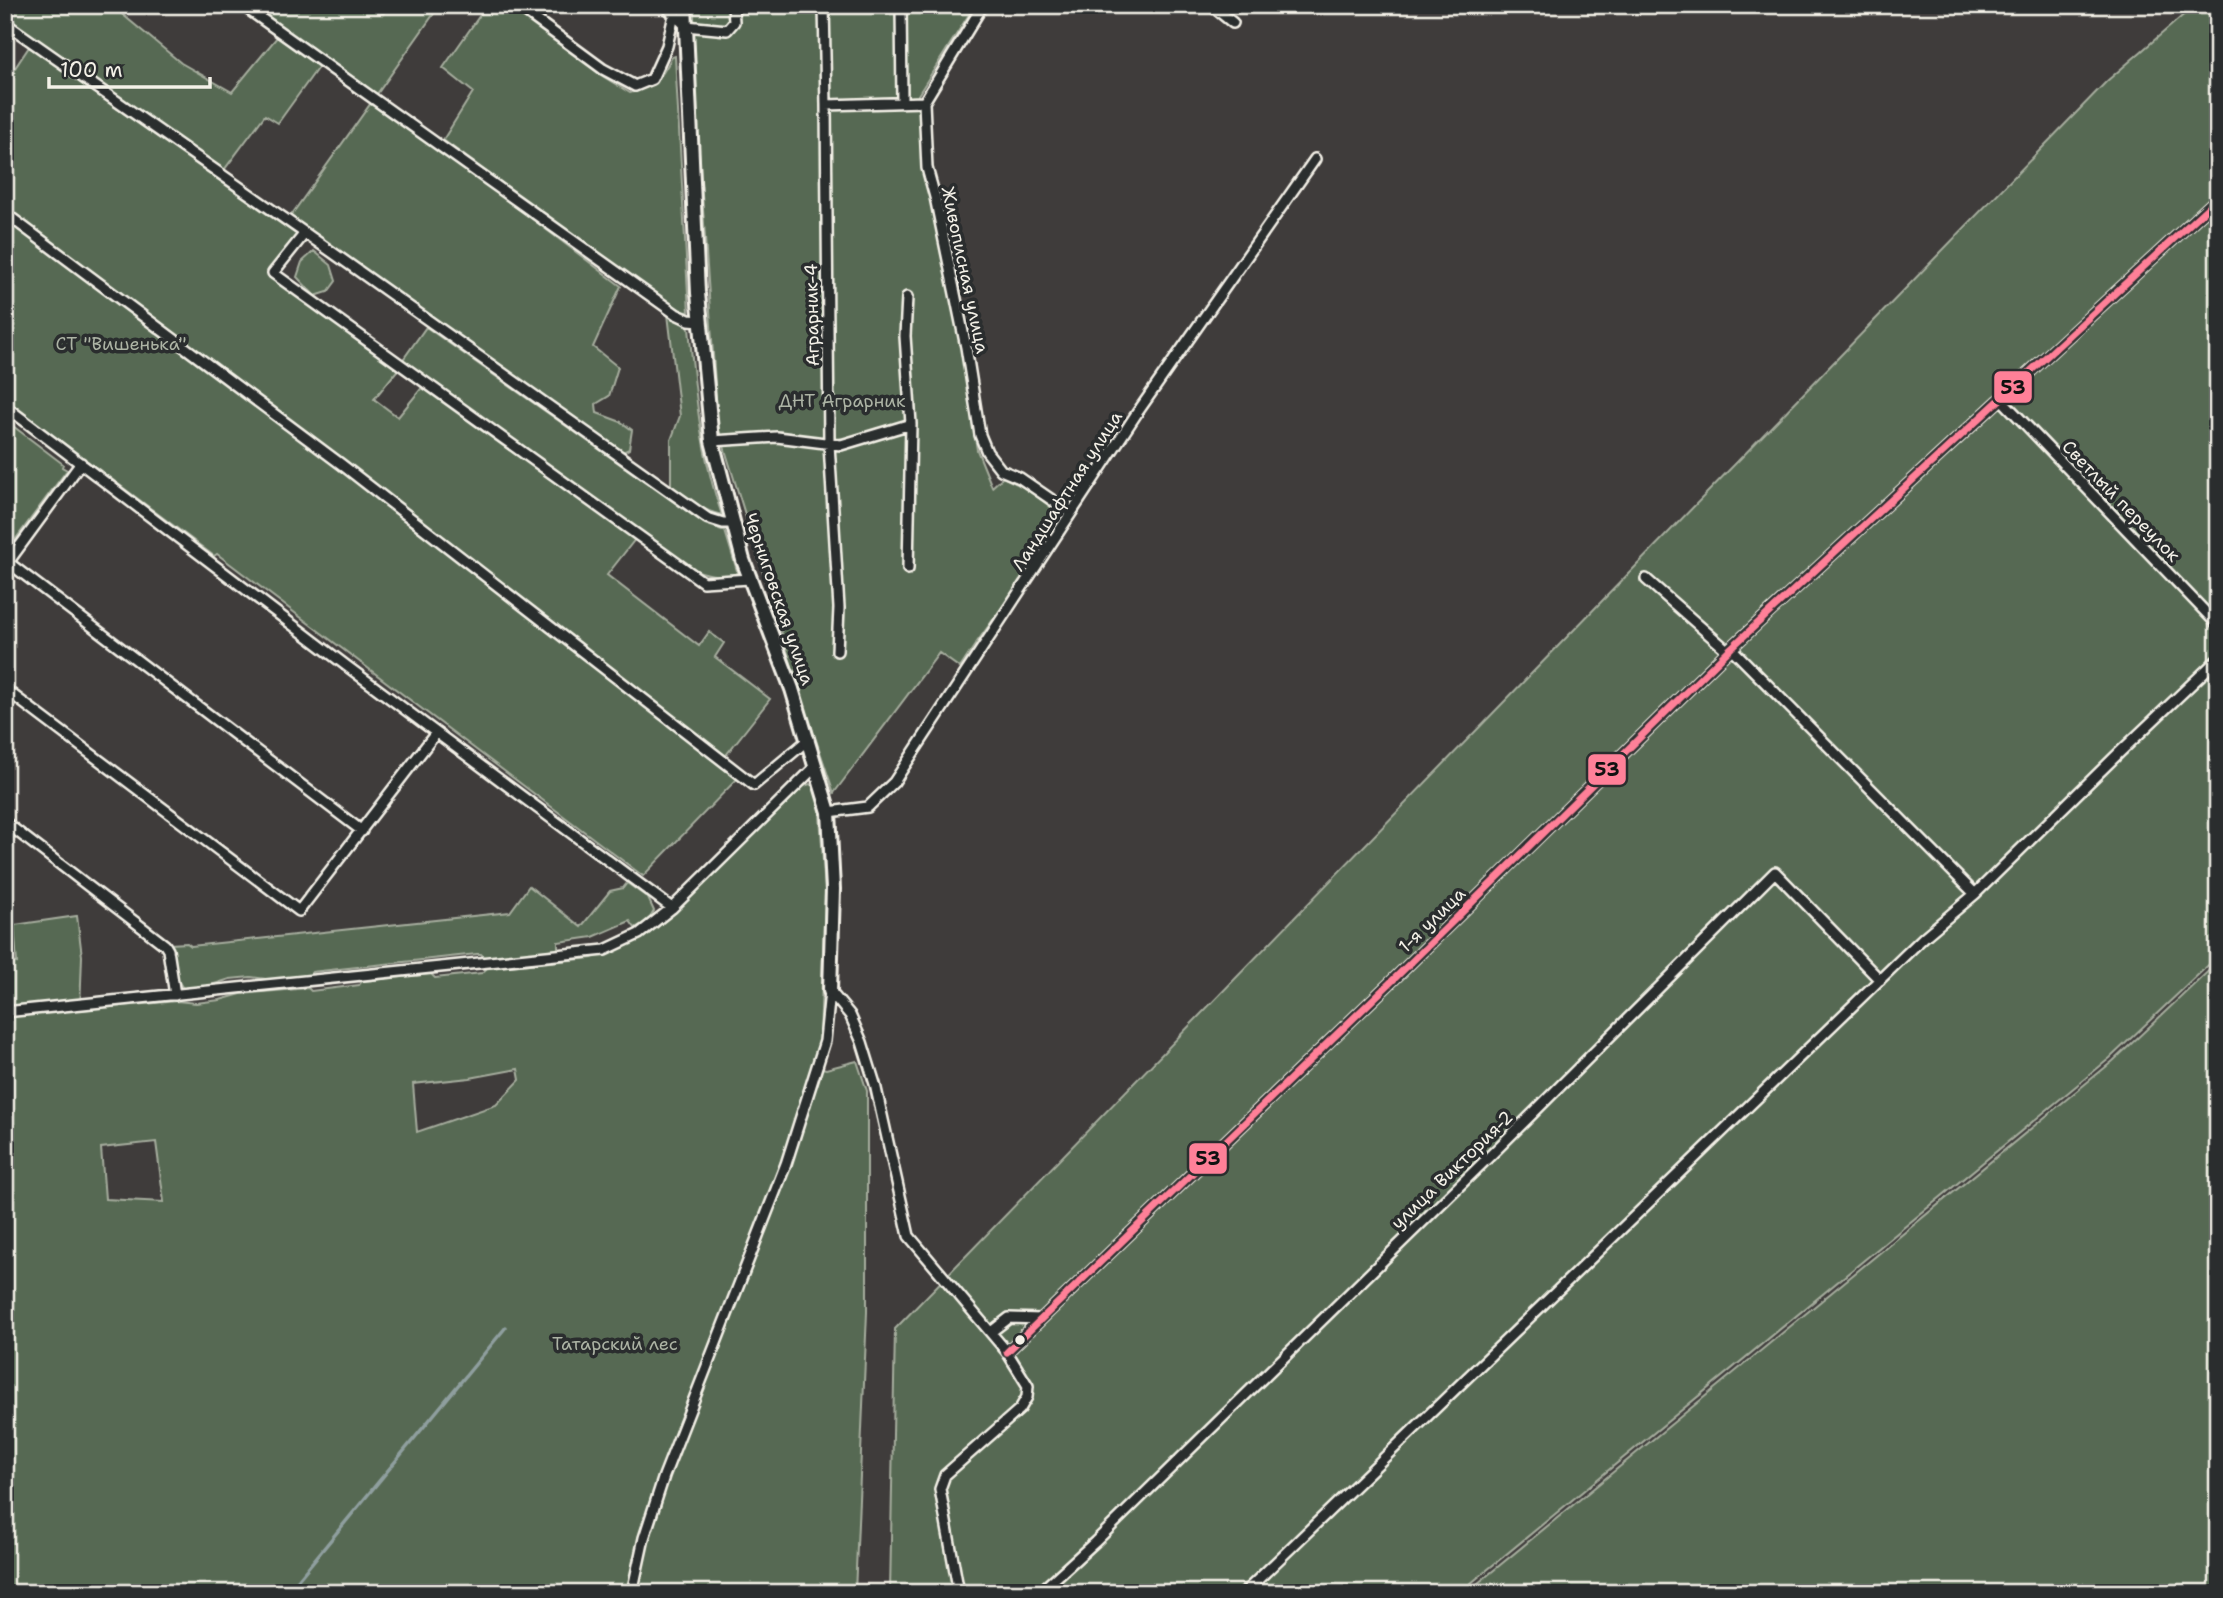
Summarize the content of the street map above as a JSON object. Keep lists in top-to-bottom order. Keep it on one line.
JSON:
{"streets":{"street":["Живописная улица","Аграрник-4","Ландшафтная улица","Светлый переулок","Черниговская улица","1-я улица","улица Виктория-2"]},"crossings":[["Живописная улица","Ландшафтная улица"],["Ландшафтная улица","Черниговская улица"],["Светлый переулок","1-я улица"]],"parks":["СТ \"Вишенька\"","ДНТ Аграрник","Татарский лес"],"lines":["transit line 53"],"scale_bar":"100 m"}
